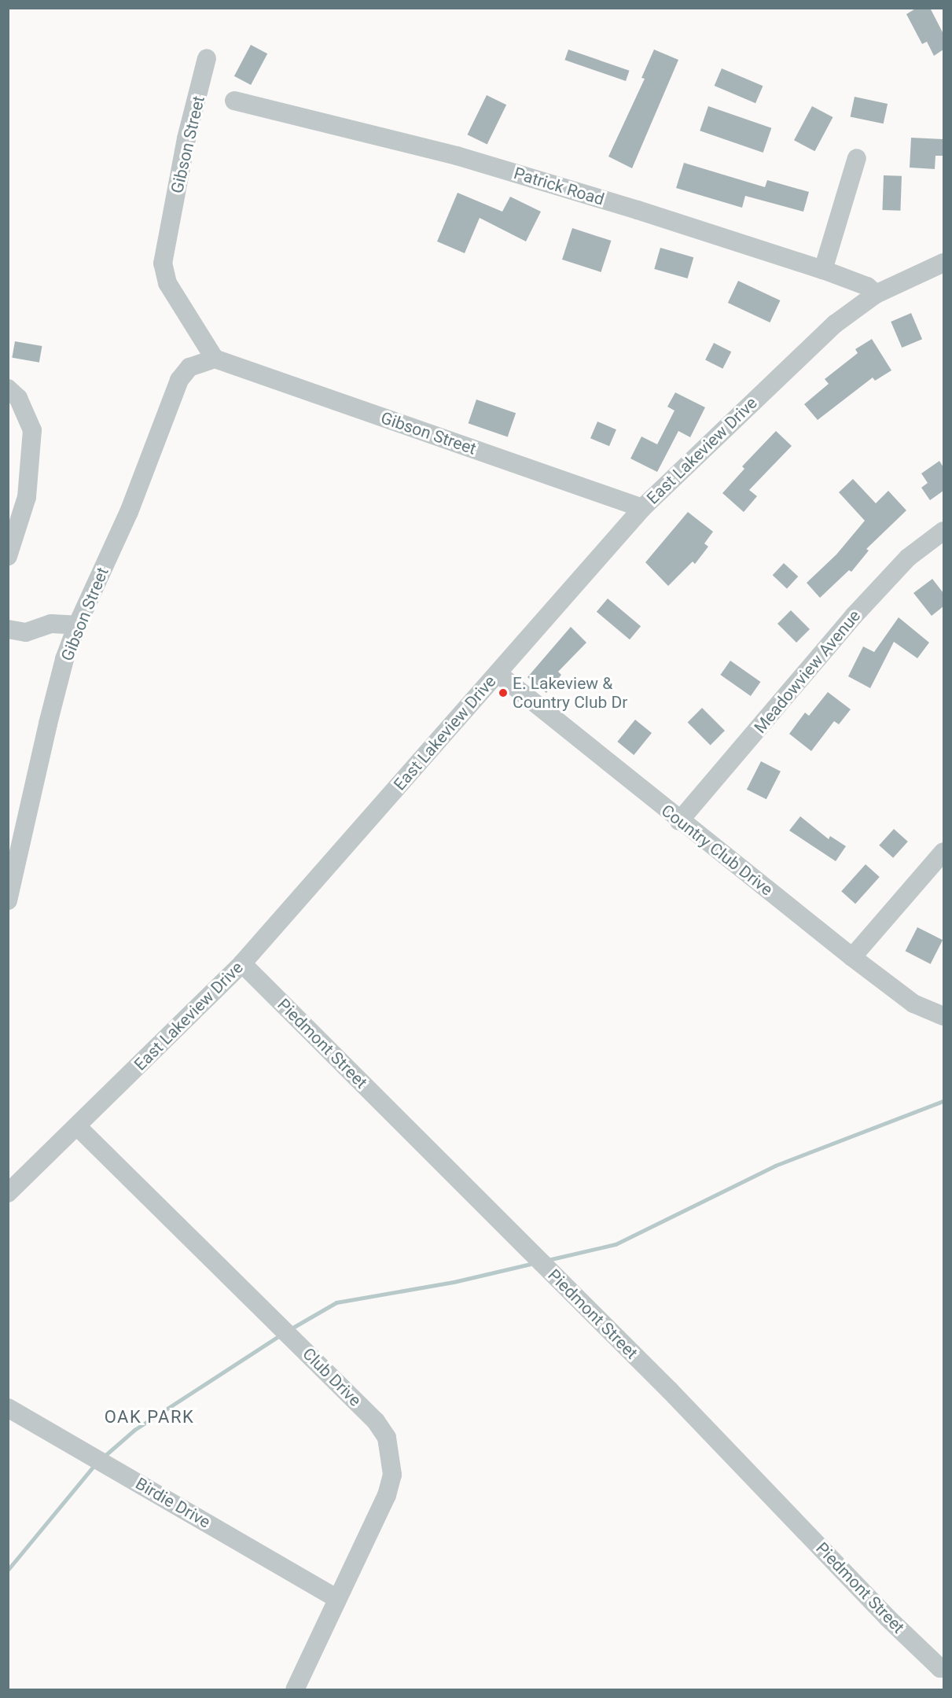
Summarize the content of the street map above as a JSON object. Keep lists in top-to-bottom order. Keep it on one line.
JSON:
{"streets":{"street":["Gibson Street","Patrick Road","East Lakeview Drive","Meadowview Avenue","Country Club Drive","Piedmont Street","Club Drive","Birdie Drive"]},"crossings":[["Gibson Street","East Lakeview Drive"],["Patrick Road","East Lakeview Drive"],["East Lakeview Drive","Country Club Drive"],["East Lakeview Drive","Piedmont Street"],["East Lakeview Drive","Club Drive"],["Meadowview Avenue","Country Club Drive"],["Club Drive","Birdie Drive"]],"districts":["OAK PARK"],"places":["E. Lakeview & Country Club Dr"]}
